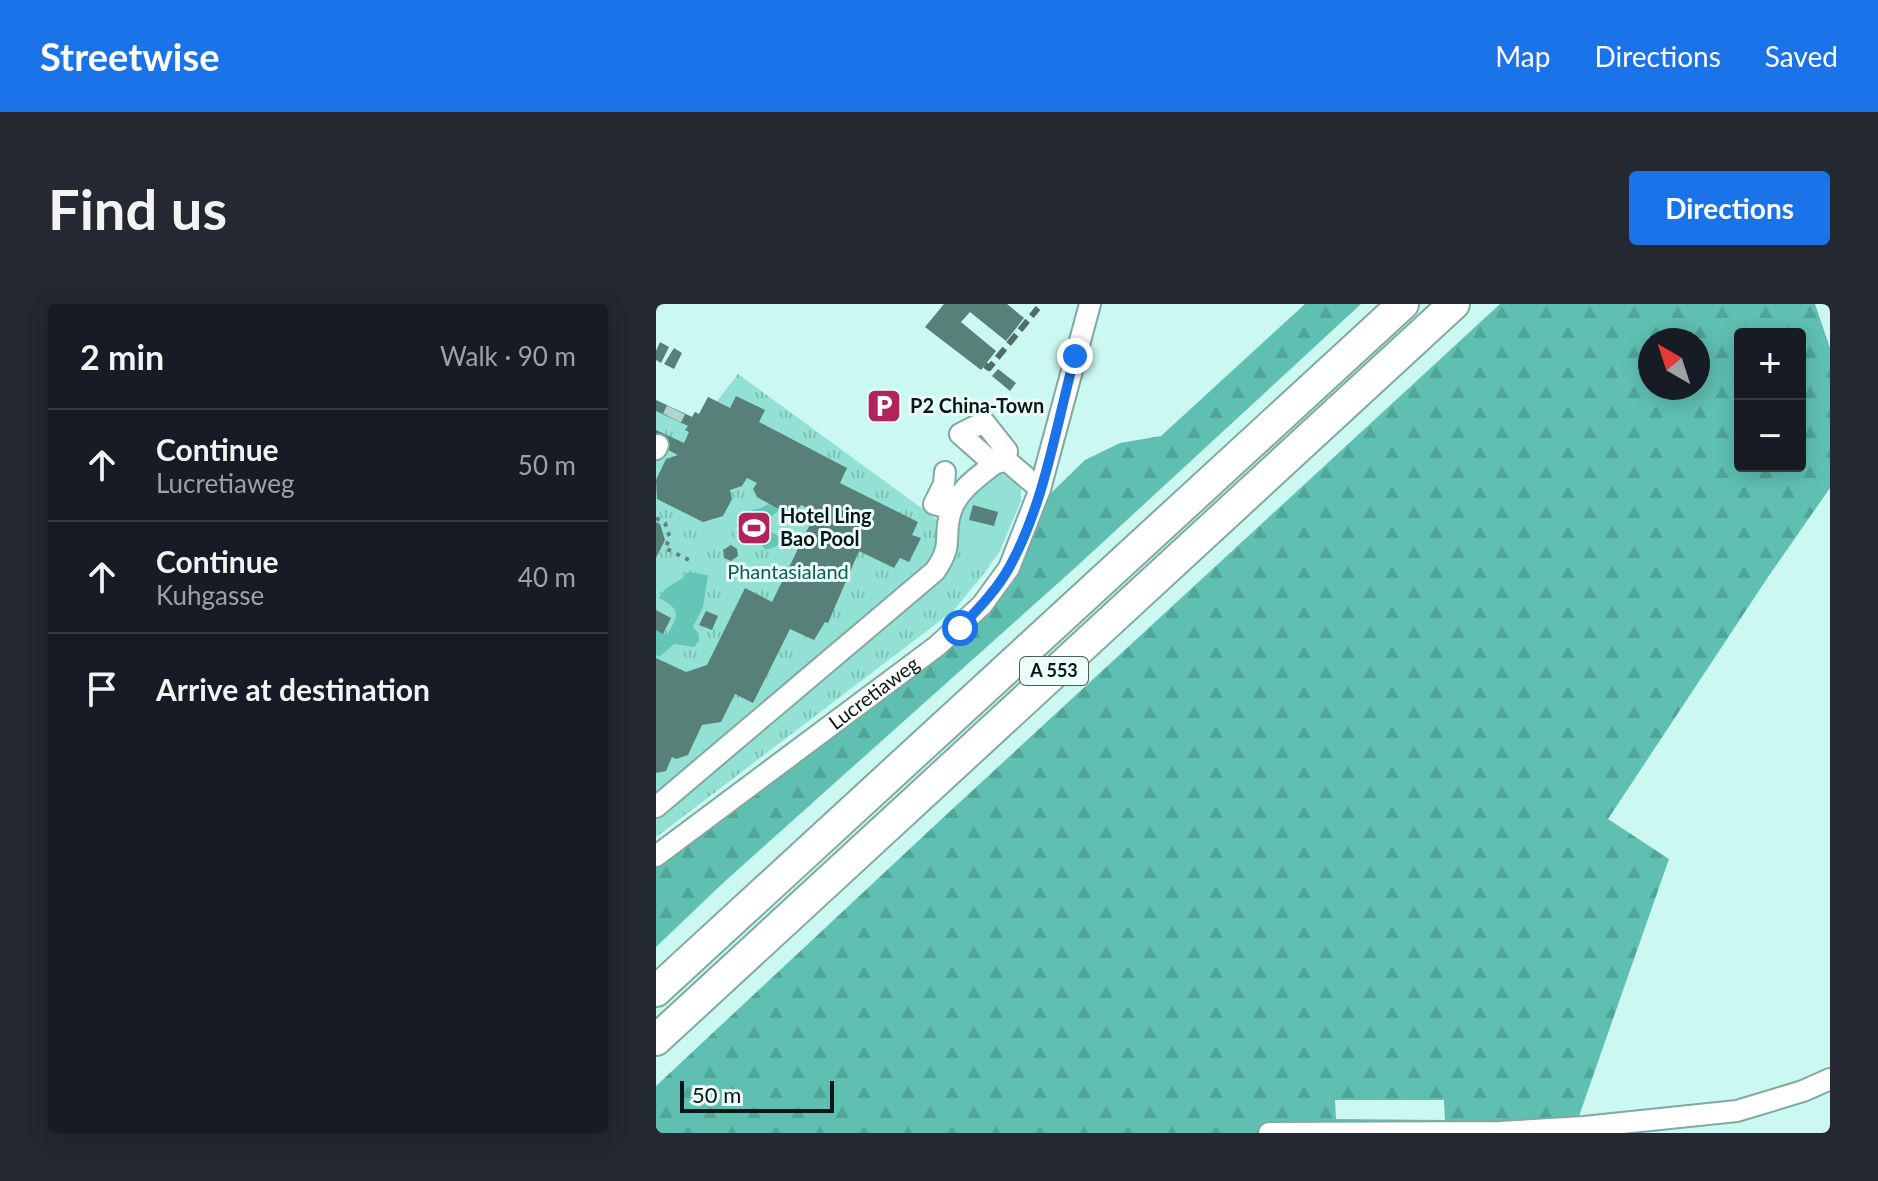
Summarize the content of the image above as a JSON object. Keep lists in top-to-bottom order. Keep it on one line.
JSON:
{"streets":{"highway":["A 553"],"street":["Lucretiaweg"]},"parks":["Phantasialand"],"places":{"parking":["P2 China-Town"],"sports":["Hotel Ling Bao Pool"]},"scale_bar":"50 m","north":"top left","page":{"header":"Streetwise","nav":["Map","Directions","Saved"],"buttons":"Directions","title":"Find us","heading":["2 min","Walk · 90 m"],"map_buttons":["+","−"],"list":[["Continue","Lucretiaweg","50 m"],["Continue","Kuhgasse","40 m"],"Arrive at destination"],"scale":"50 m"}}
